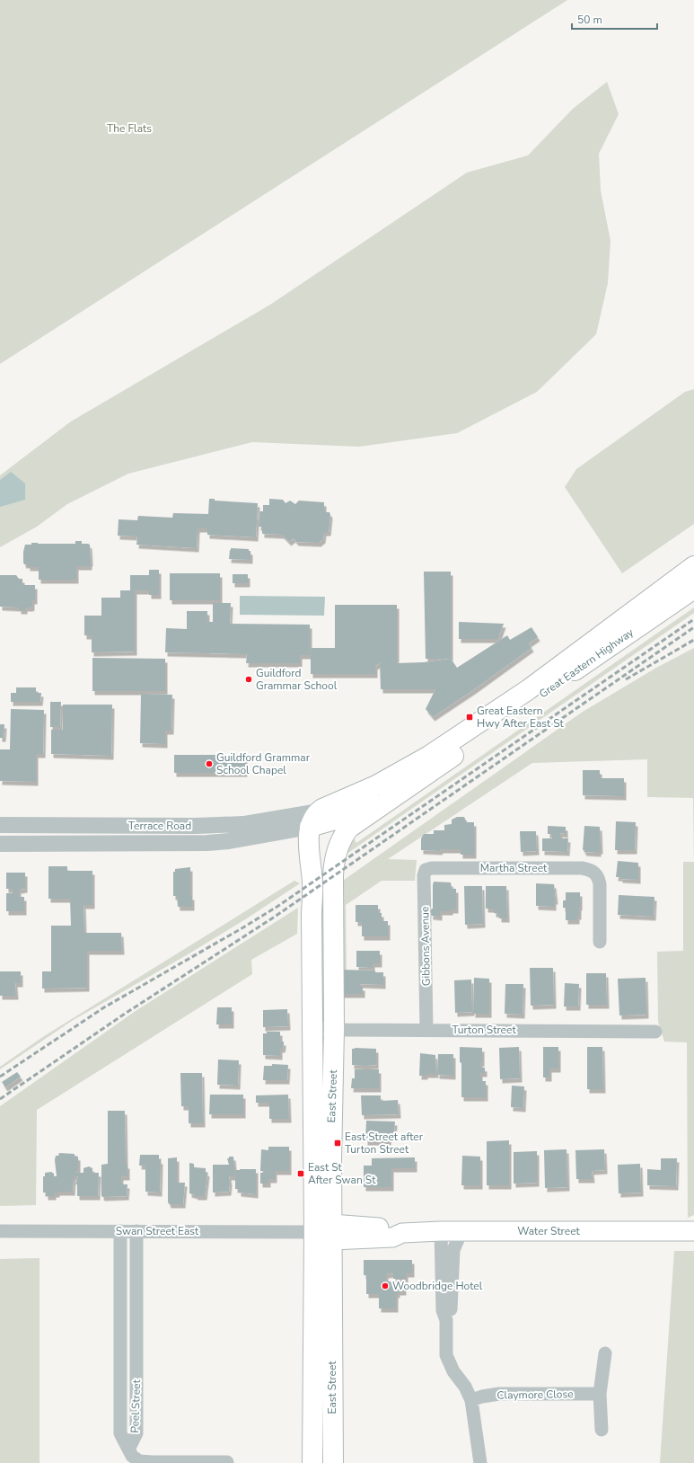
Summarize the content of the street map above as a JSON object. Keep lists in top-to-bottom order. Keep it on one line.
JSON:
{"streets":{"highway":["Great Eastern Highway","East Street"],"main road":["Water Street"],"street":["Terrace Road","Martha Street","Gibbons Avenue","Turton Street","Swan Street East","Claymore Close","Peel Street"]},"crossings":[["Great Eastern Highway","Terrace Road"],["Great Eastern Highway","East Street"],["Terrace Road","East Street"],["Martha Street","Gibbons Avenue"],["Gibbons Avenue","Turton Street"],["Turton Street","East Street"],["East Street","Swan Street East"],["East Street","Water Street"],["Swan Street East","Water Street"],["Swan Street East","Peel Street"]],"parks":["The Flats"],"places":{"other":["Guildford Grammar School","Guildford Grammar School Chapel","Woodbridge Hotel"],"transit":["Great Eastern Hwy After East St","East Street after Turton Street","East St After Swan St"]},"scale_bar":"50 m"}
